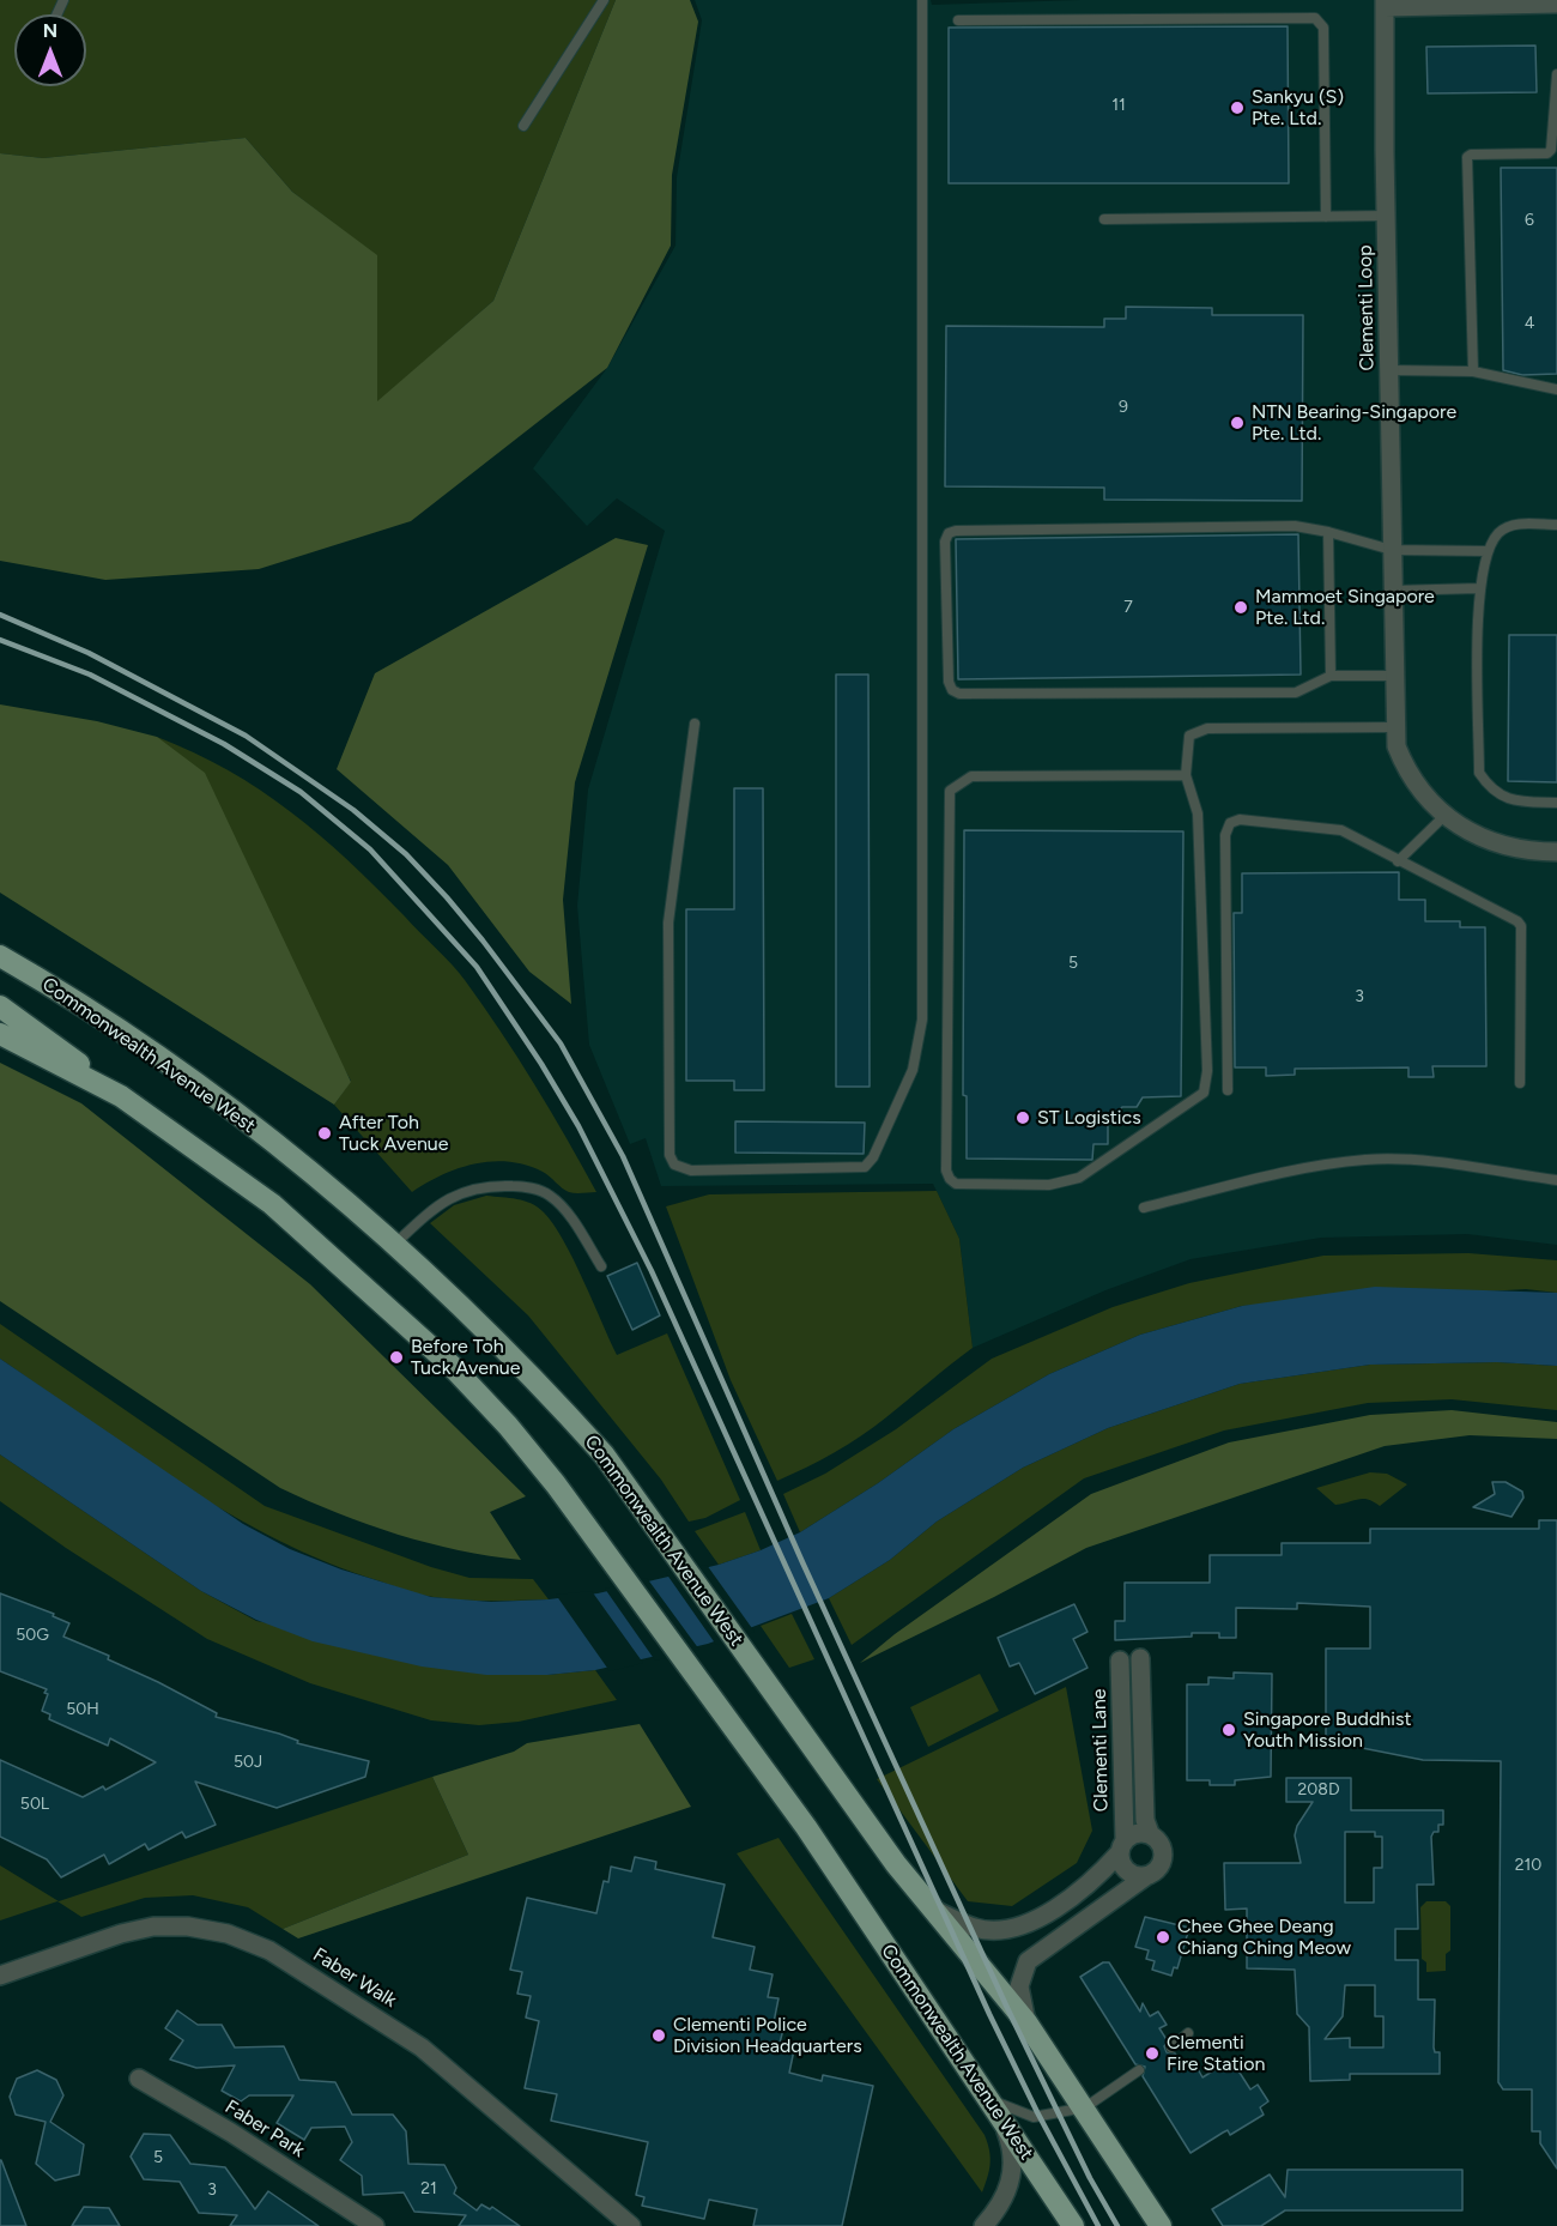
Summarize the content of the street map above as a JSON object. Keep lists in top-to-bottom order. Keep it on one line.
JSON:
{"streets":{"main road":["Commonwealth Avenue West"],"street":["Clementi Loop","Clementi Lane","Faber Walk","Faber Park"]},"crossings":[["Commonwealth Avenue West","Clementi Lane"]],"places":["Sankyu (S) Pte. Ltd.","NTN Bearing-Singapore Pte. Ltd.","Mammoet Singapore Pte. Ltd.","ST Logistics","After Toh Tuck Avenue","Before Toh Tuck Avenue","Singapore Buddhist Youth Mission","Chee Ghee Deang Chiang Ching Meow","Clementi Police Division Headquarters","Clementi Fire Station"],"house_numbers":["11","6","4","9","7","5","3","50G","50H","50J","208D","50L","210","5","21","3"],"north":"top"}
